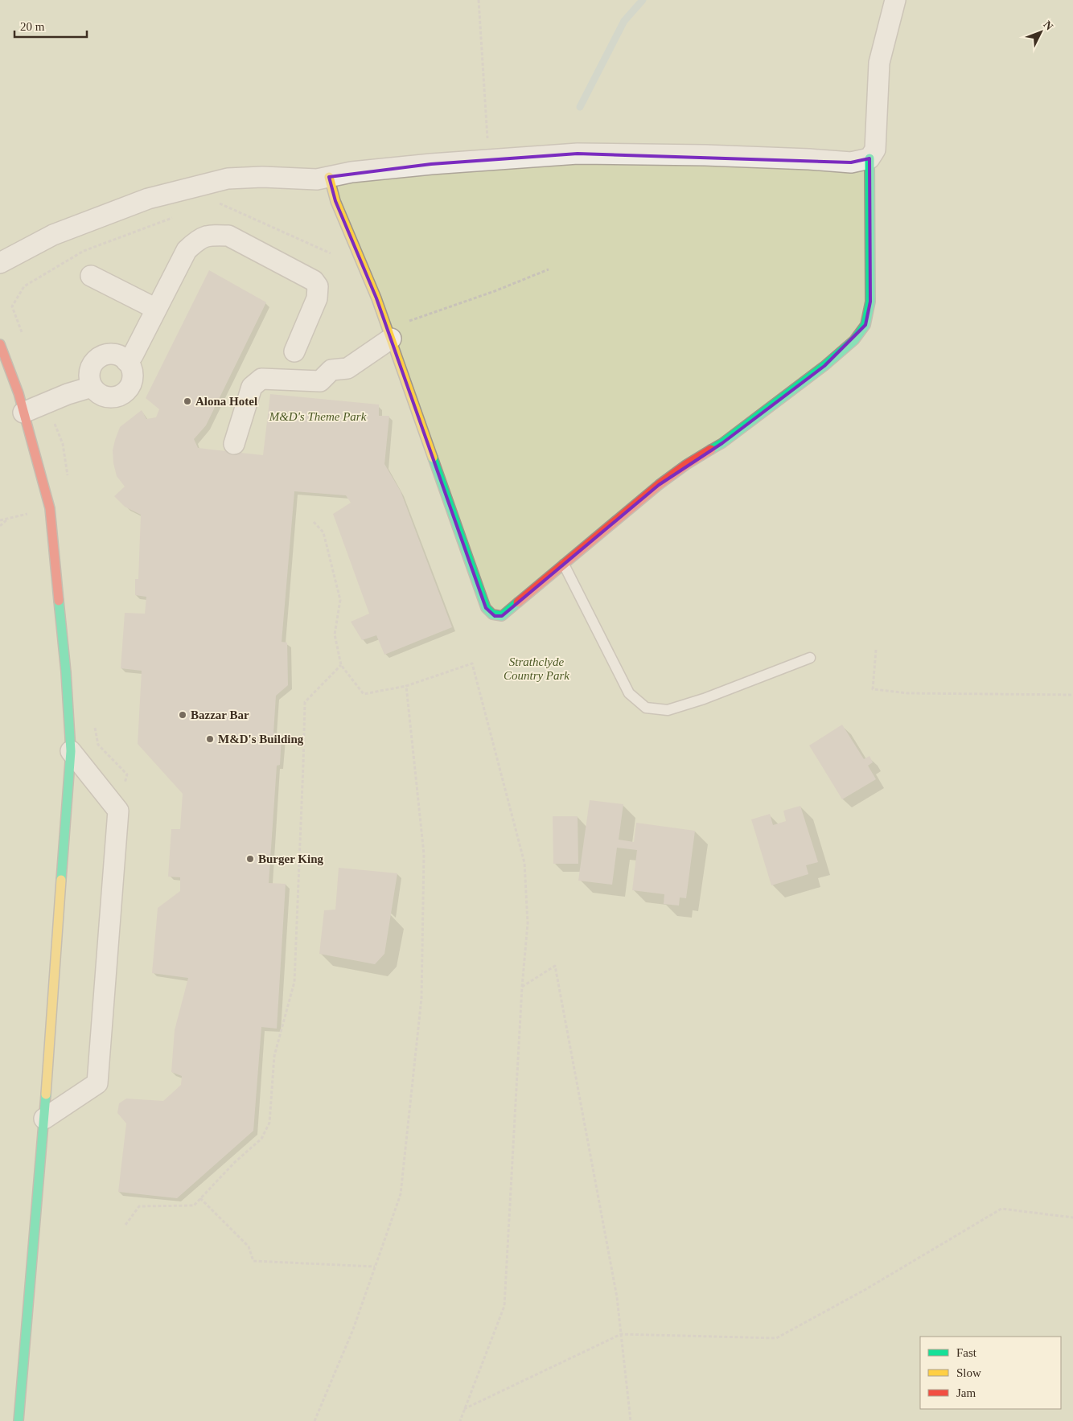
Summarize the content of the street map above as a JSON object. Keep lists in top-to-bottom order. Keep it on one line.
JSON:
{"parks":["M&D's Theme Park","Strathclyde Country Park"],"places":["Alona Hotel","Bazzar Bar","M&D's Building","Burger King"],"legend":["Fast","Slow","Jam"],"scale_bar":"20 m","north":"top right"}
